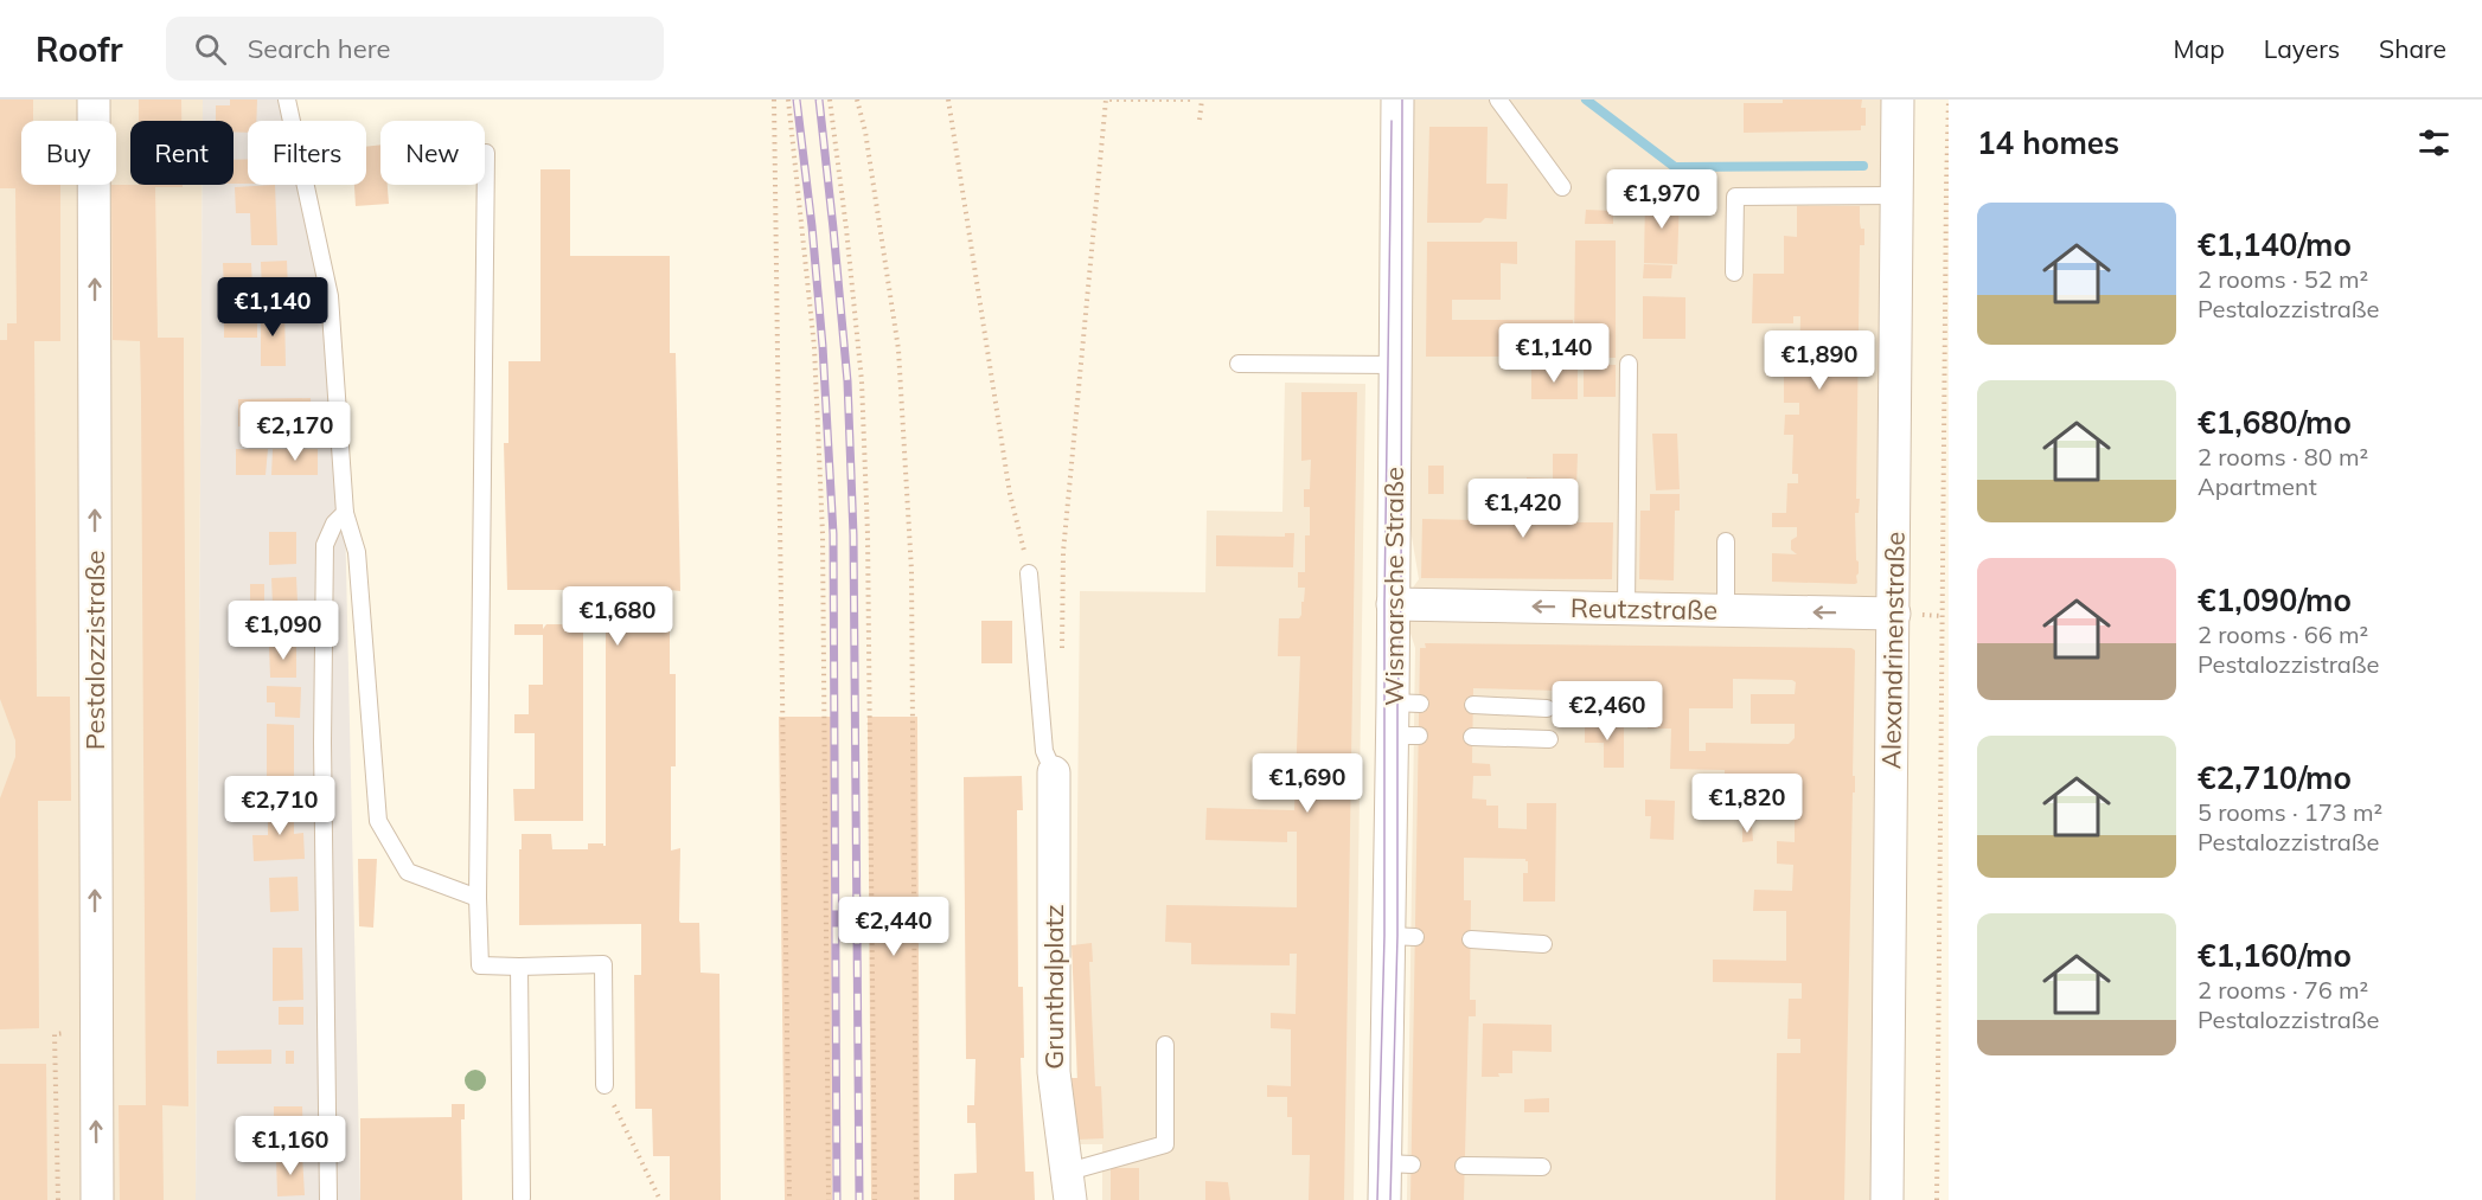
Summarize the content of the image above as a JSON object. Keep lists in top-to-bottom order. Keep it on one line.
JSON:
{"streets":{"street":["Wismarsche Straße","Reutzstraße","Pestalozzistraße","Alexandrinenstraße","Grunthalplatz"]},"crossings":[["Wismarsche Straße","Reutzstraße"],["Reutzstraße","Alexandrinenstraße"]],"one_way":["Reutzstraße","Pestalozzistraße"],"page":{"header":"Roofr","search":"Search here","nav":["Map","Layers","Share"],"heading":"14 homes","chip":["Buy","Rent","Filters","New"],"price":["€1,970","€1,140","€1,140","€1,890","€2,170","€1,420","€1,680","€1,090","€2,460","€1,690","€1,820","€2,710","€2,440","€1,160"],"list":[{"name":"€1,140/mo","note":"2 rooms · 52 m² · Pestalozzistraße"},{"name":"€1,680/mo","note":"2 rooms · 80 m² · Apartment"},{"name":"€1,090/mo","note":"2 rooms · 66 m² · Pestalozzistraße"},{"name":"€2,710/mo","note":"5 rooms · 173 m² · Pestalozzistraße"},{"name":"€1,160/mo","note":"2 rooms · 76 m² · Pestalozzistraße"}]}}
